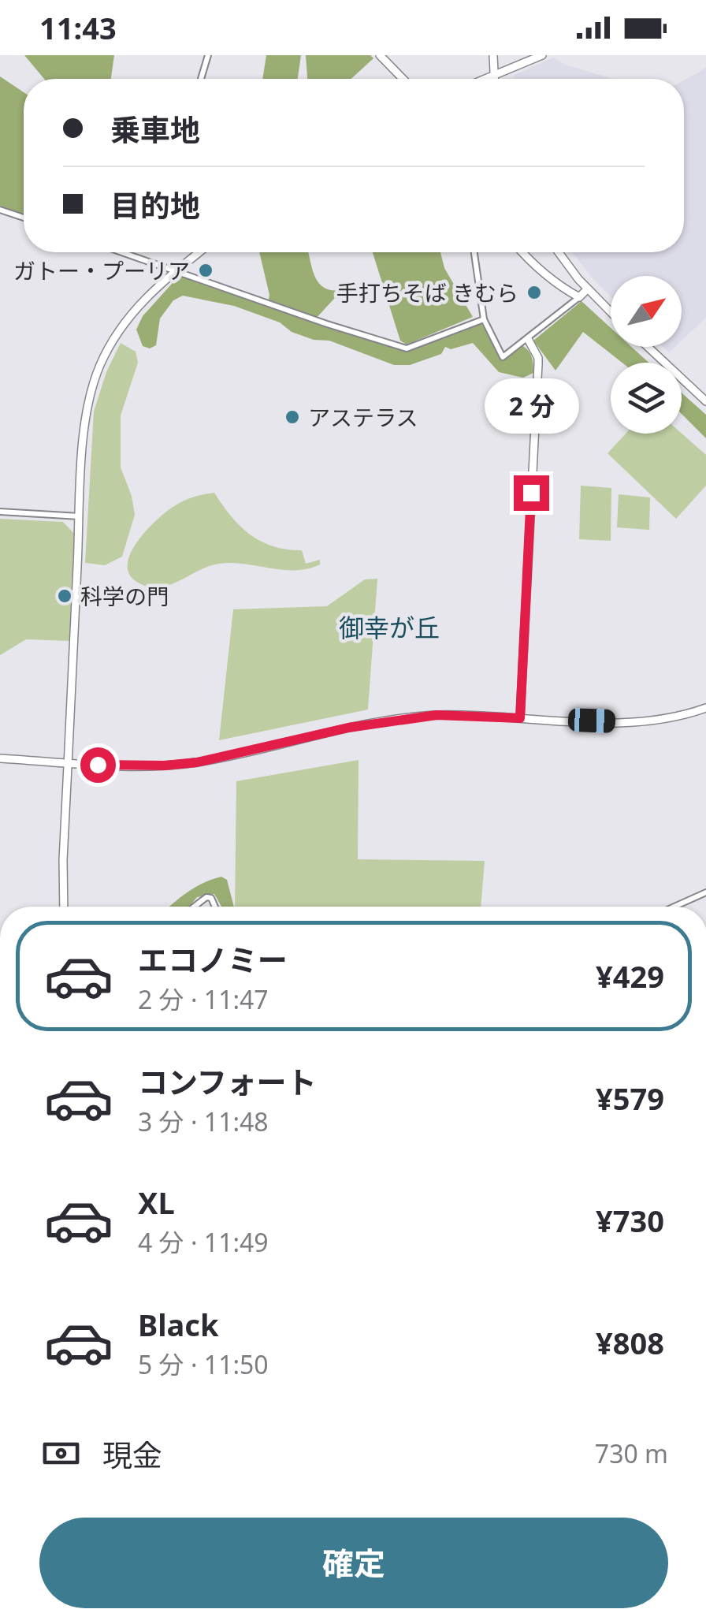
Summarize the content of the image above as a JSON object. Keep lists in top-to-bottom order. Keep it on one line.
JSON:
{"districts":["御幸が丘"],"places":["ガトー・プーリア","手打ちそば きむら","アステラス","科学の門"],"north":"top right","page":{"status":"11:43","banner":["乗車地","目的地"],"bubble":"2 分","list":[{"name":"エコノミー","note":"2 分 · 11:47","value":"¥429"},{"name":"コンフォート","note":"3 分 · 11:48","value":"¥579"},{"name":"XL","note":"4 分 · 11:49","value":"¥730"},{"name":"Black","note":"5 分 · 11:50","value":"¥808"}],"pay":["現金","730 m"],"buttons":"確定"}}
